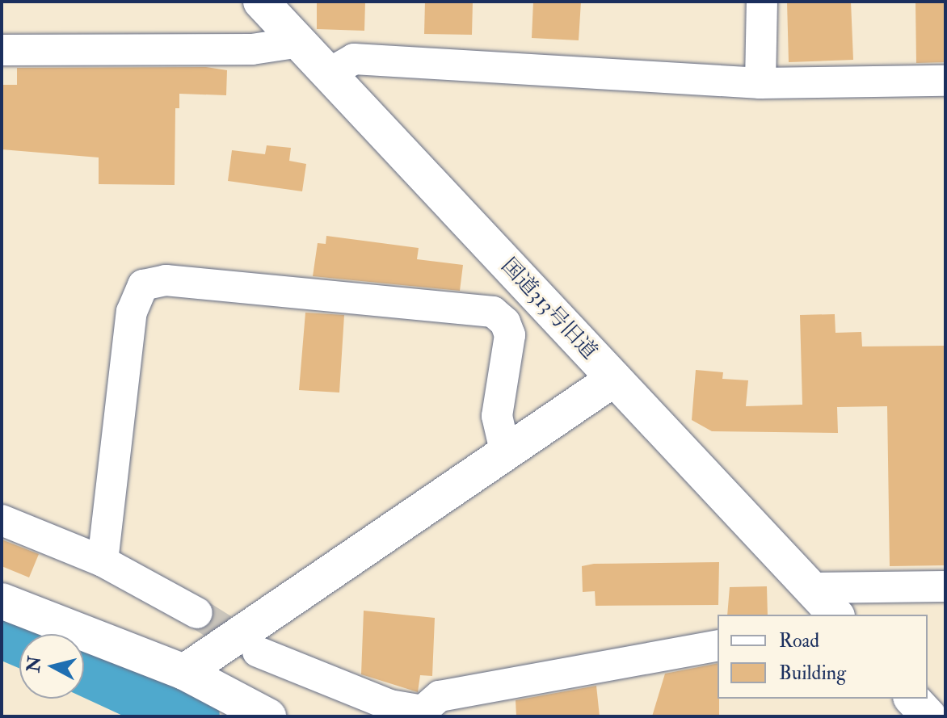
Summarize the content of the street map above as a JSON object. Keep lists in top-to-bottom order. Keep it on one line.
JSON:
{"streets":{"street":["国道313号旧道"]},"legend":["Road","Building"],"north":"left"}
